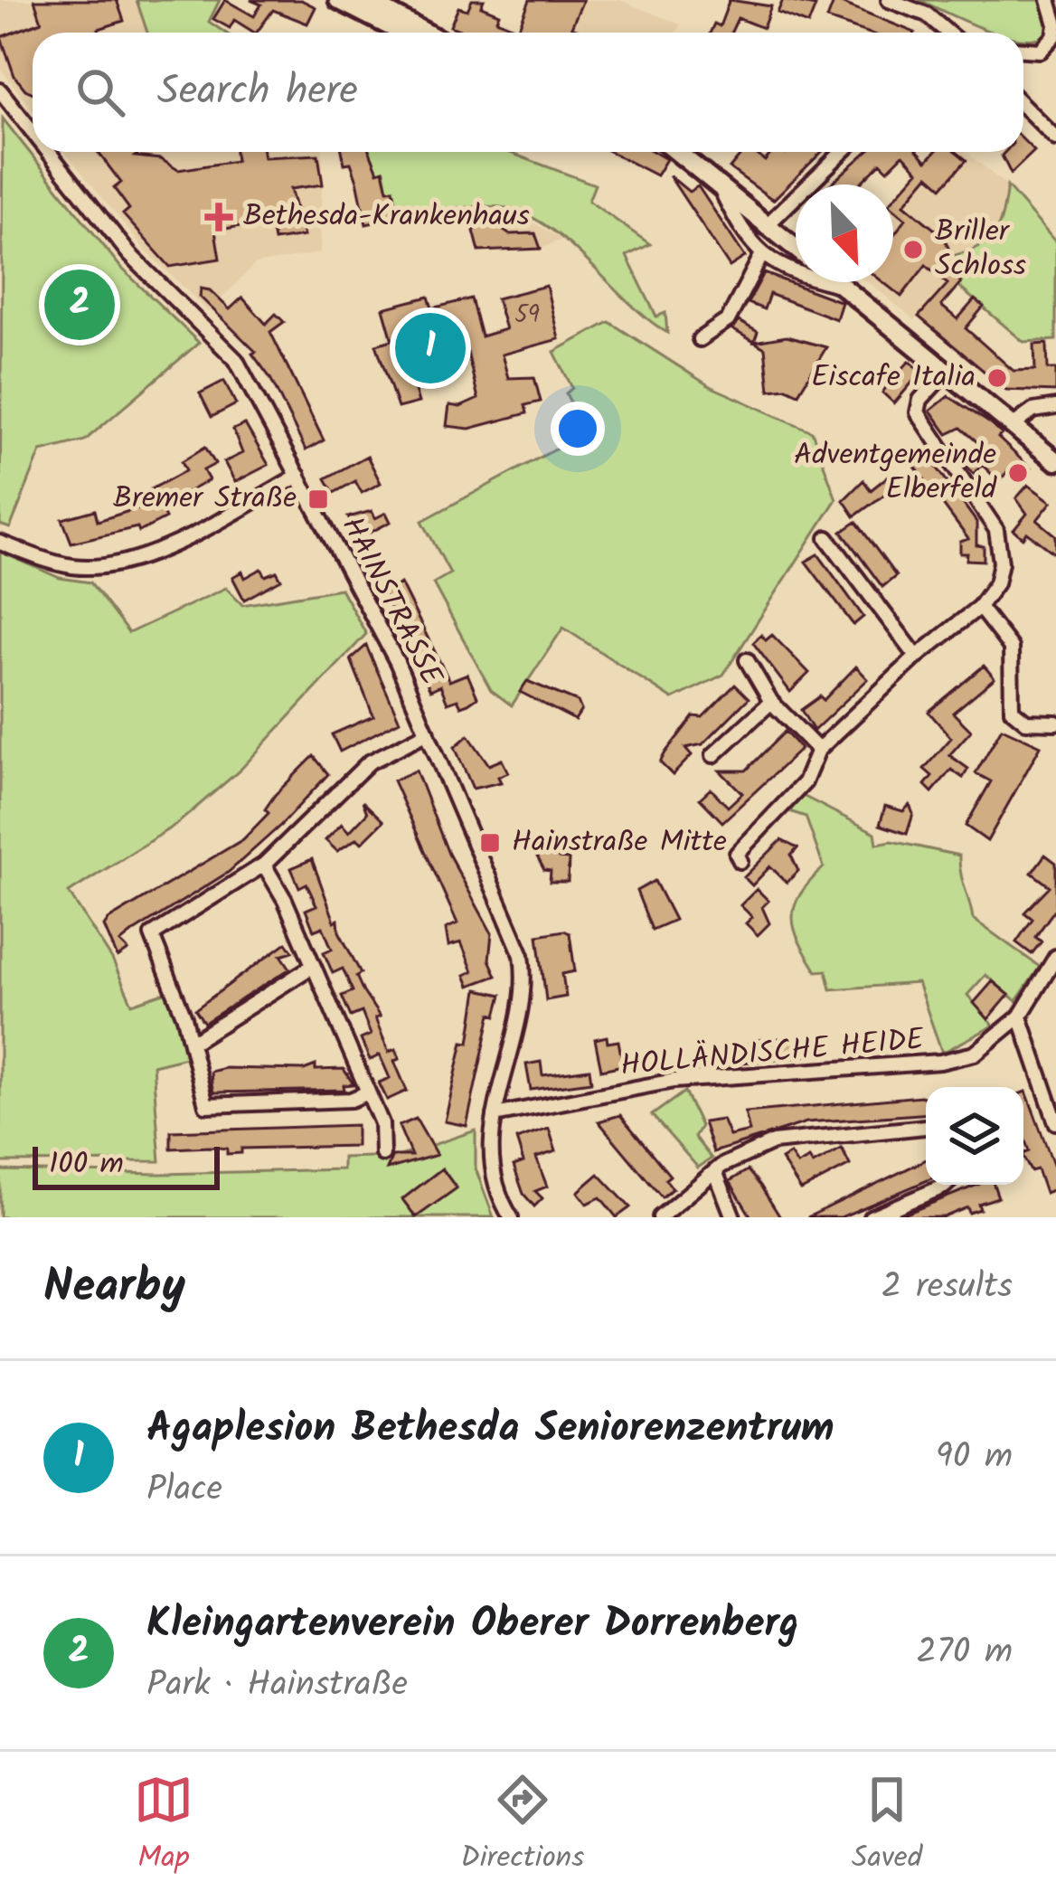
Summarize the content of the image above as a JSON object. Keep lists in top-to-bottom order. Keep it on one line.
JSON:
{"streets":{"street":["HAINSTRASSE","HOLLÄNDISCHE HEIDE"]},"crossings":[["HAINSTRASSE","HOLLÄNDISCHE HEIDE"]],"places":{"health":["Bethesda-Krankenhaus"],"other":["Briller Schloss","Eiscafe Italia","Adventgemeinde Elberfeld"],"transit":["Bremer Straße","Hainstraße Mitte"]},"house_numbers":["59"],"scale_bar":"100 m","north":"bottom right","page":{"search":"Search here","pins":["2","1"],"scale":"100 m","heading":["Nearby","2 results"],"list":[{"mark":"1","name":"Agaplesion Bethesda Seniorenzentrum","note":"Place","value":"90 m"},{"mark":"2","name":"Kleingartenverein Oberer Dorrenberg","note":"Park · Hainstraße","value":"270 m"}],"nav":["Map","Directions","Saved"]}}
